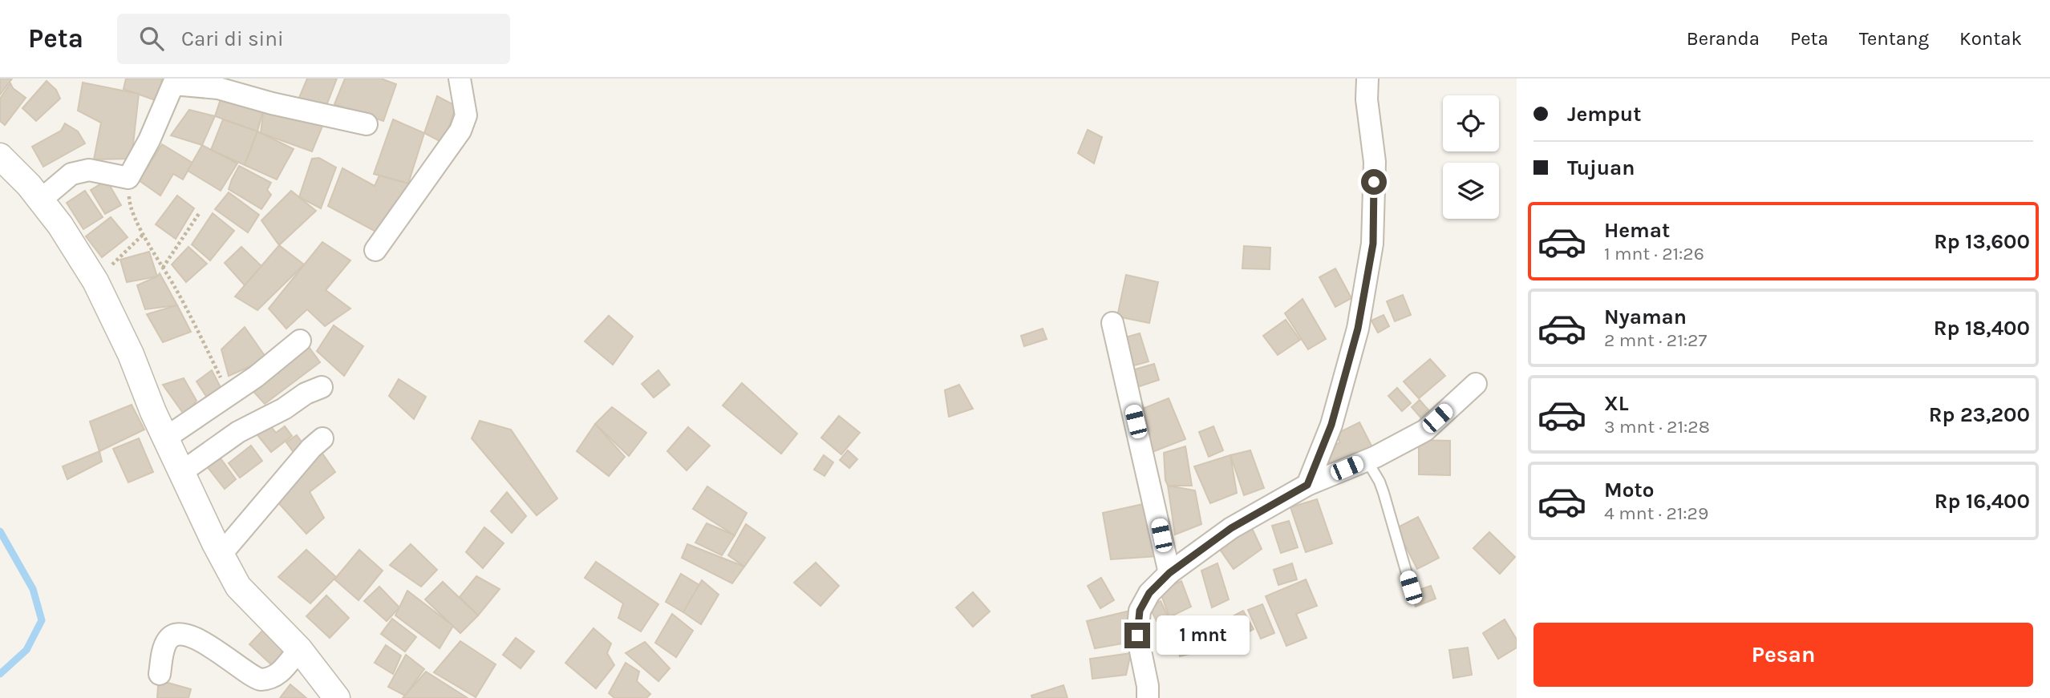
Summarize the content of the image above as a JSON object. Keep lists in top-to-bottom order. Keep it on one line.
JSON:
{"page":{"header":"Peta","search":"Cari di sini","nav":["Beranda","Peta","Tentang","Kontak"],"banner":["Jemput","Tujuan"],"list":[{"name":"Hemat","note":"1 mnt · 21:26","value":"Rp 13,600"},{"name":"Nyaman","note":"2 mnt · 21:27","value":"Rp 18,400"},{"name":"XL","note":"3 mnt · 21:28","value":"Rp 23,200"},{"name":"Moto","note":"4 mnt · 21:29","value":"Rp 16,400"}],"buttons":"Pesan","bubble":"1 mnt"}}
